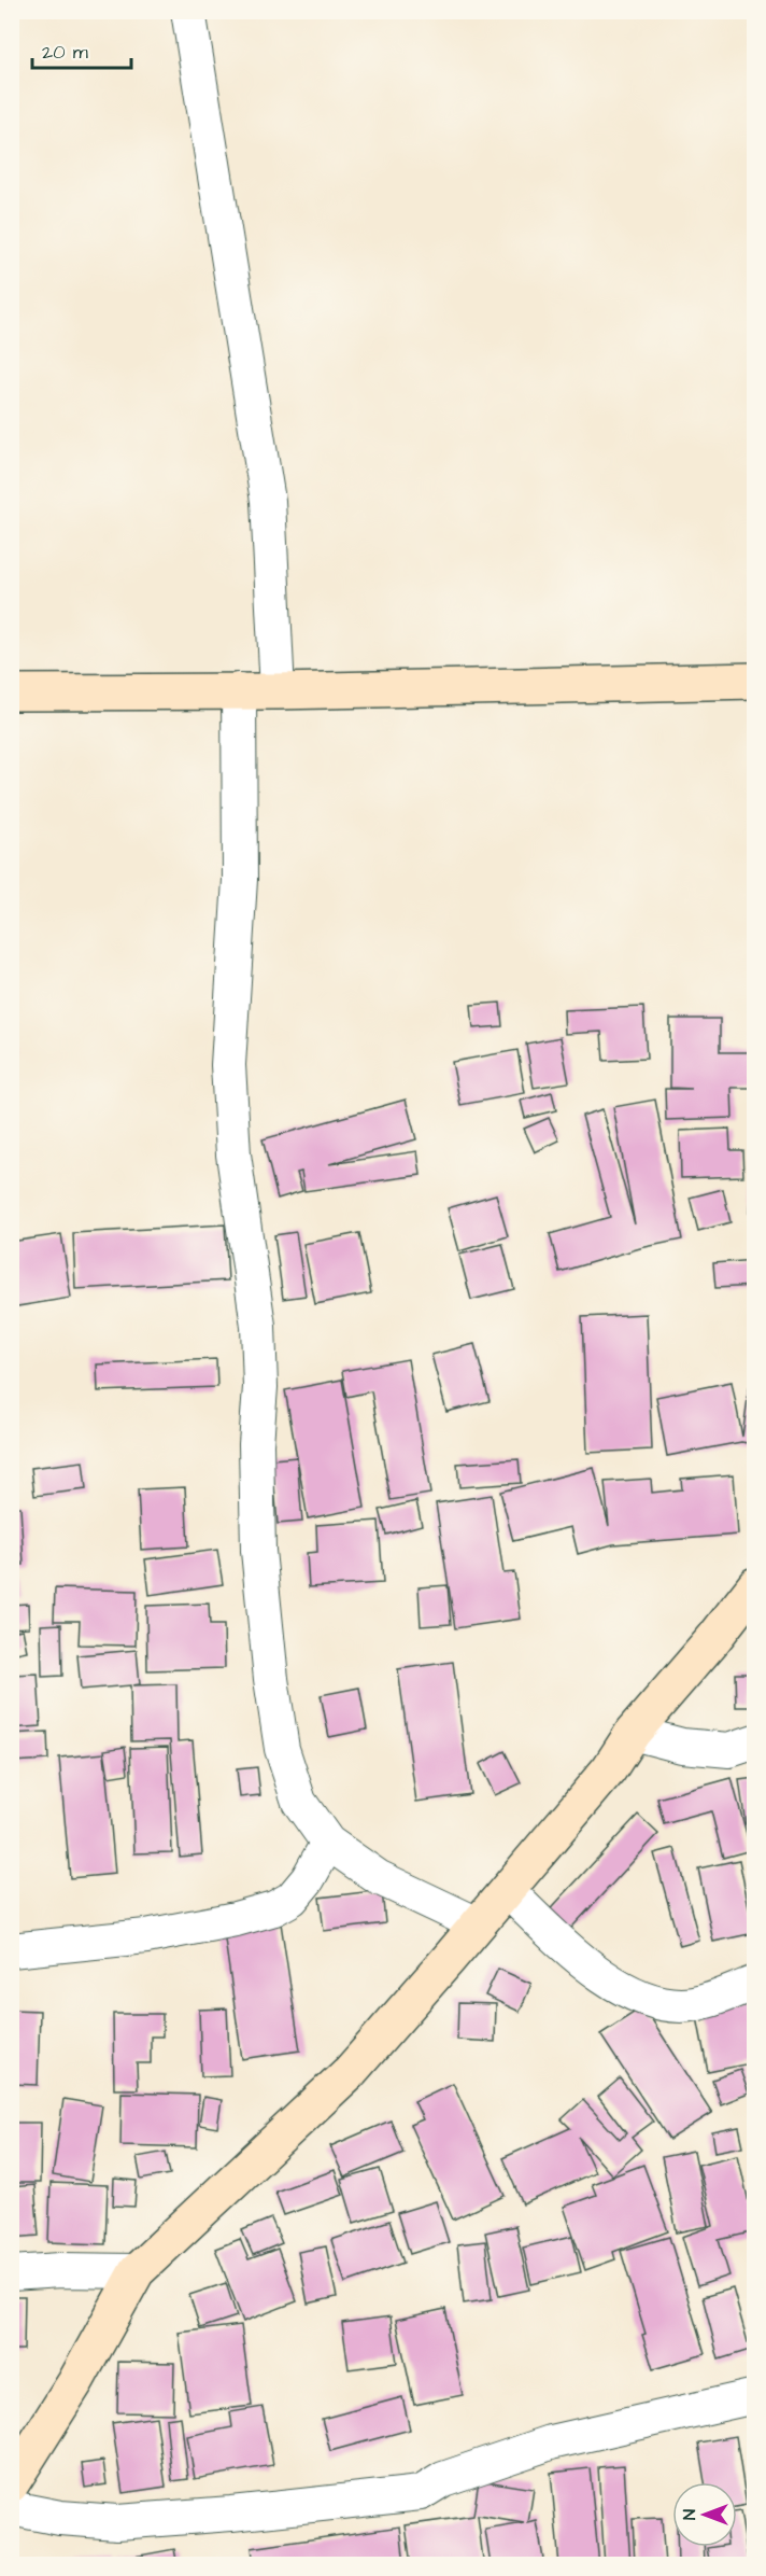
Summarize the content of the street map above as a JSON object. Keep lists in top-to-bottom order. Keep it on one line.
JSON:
{"scale_bar":"20 m","north":"left"}
